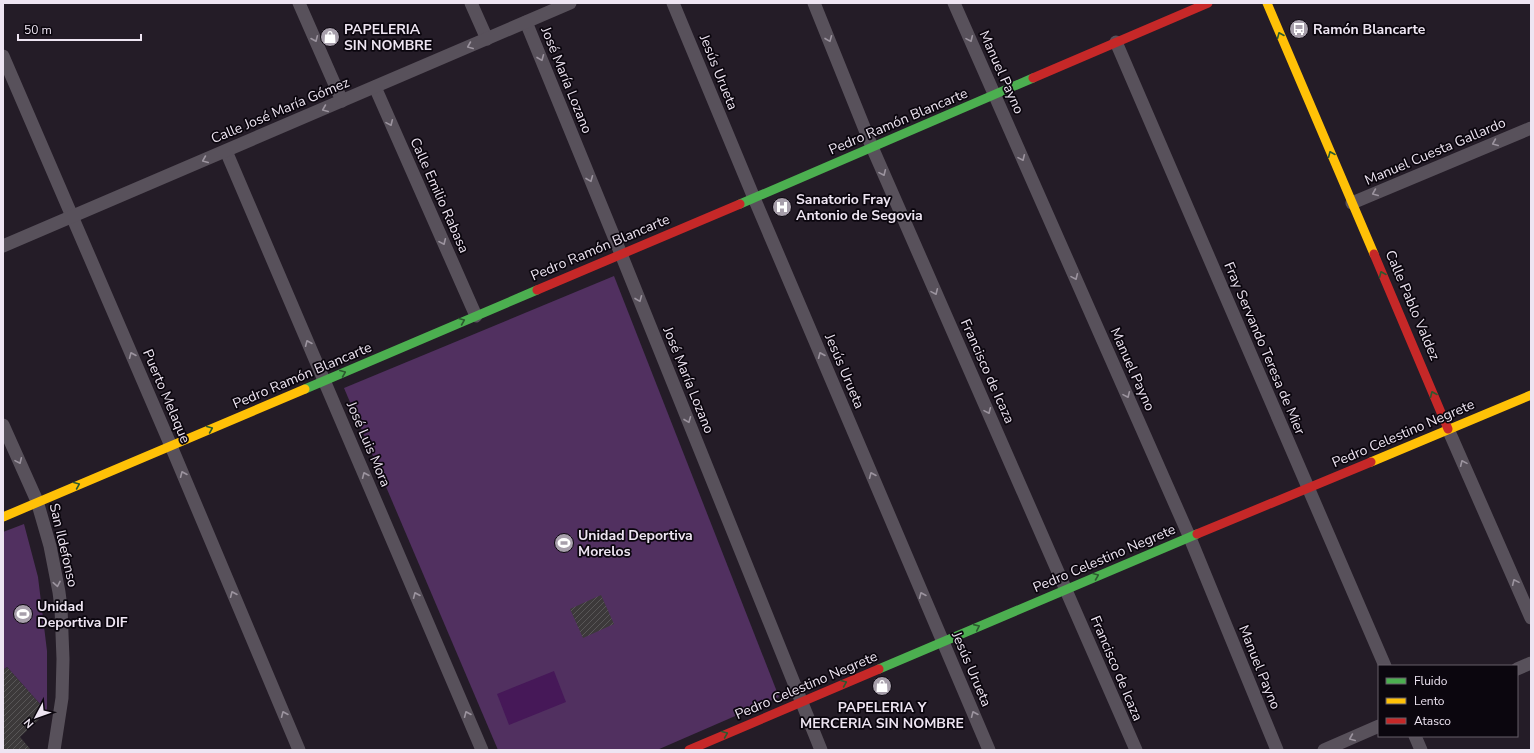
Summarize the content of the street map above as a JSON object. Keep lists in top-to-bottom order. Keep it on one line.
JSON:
{"streets":{"street":["Jesús Urueta","Manuel Payno","José María Lozano","Calle José María Gómez","Pedro Ramón Blancarte","Manuel Cuesta Gallardo","Calle Emilio Rabasa","Calle Pablo Valdez","Fray Servando Teresa de Mier","Francisco de Icaza","Puerto Melaque","Pedro Celestino Negrete","José Luis Mora","San Ildefonso"]},"crossings":[["Jesús Urueta","Pedro Ramón Blancarte"],["Jesús Urueta","Pedro Celestino Negrete"],["Manuel Payno","Pedro Ramón Blancarte"],["Manuel Payno","Pedro Celestino Negrete"],["José María Lozano","Calle José María Gómez"],["José María Lozano","Pedro Ramón Blancarte"],["José María Lozano","Pedro Celestino Negrete"],["Calle José María Gómez","Calle Emilio Rabasa"],["Calle José María Gómez","Puerto Melaque"],["Calle José María Gómez","José Luis Mora"],["Pedro Ramón Blancarte","Calle Emilio Rabasa"],["Pedro Ramón Blancarte","Fray Servando Teresa de Mier"],["Pedro Ramón Blancarte","Francisco de Icaza"],["Pedro Ramón Blancarte","Puerto Melaque"],["Pedro Ramón Blancarte","José Luis Mora"],["Pedro Ramón Blancarte","San Ildefonso"],["Manuel Cuesta Gallardo","Calle Pablo Valdez"],["Calle Pablo Valdez","Pedro Celestino Negrete"],["Fray Servando Teresa de Mier","Pedro Celestino Negrete"],["Francisco de Icaza","Pedro Celestino Negrete"]],"one_way":["Jesús Urueta","Manuel Payno","José María Lozano","Calle José María Gómez","Pedro Ramón Blancarte","Manuel Cuesta Gallardo","Calle Emilio Rabasa","Calle Pablo Valdez","Francisco de Icaza","Puerto Melaque","Pedro Celestino Negrete","José Luis Mora","San Ildefonso"],"places":{"bus stop":["Ramón Blancarte"],"shop":["PAPELERIA SIN NOMBRE","PAPELERIA Y MERCERIA SIN NOMBRE"],"hospital":["Sanatorio Fray Antonio de Segovia"],"sports":["Unidad Deportiva Morelos","Unidad Deportiva DIF"]},"legend":["Fluido","Lento","Atasco"],"scale_bar":"50 m","north":"bottom left"}
